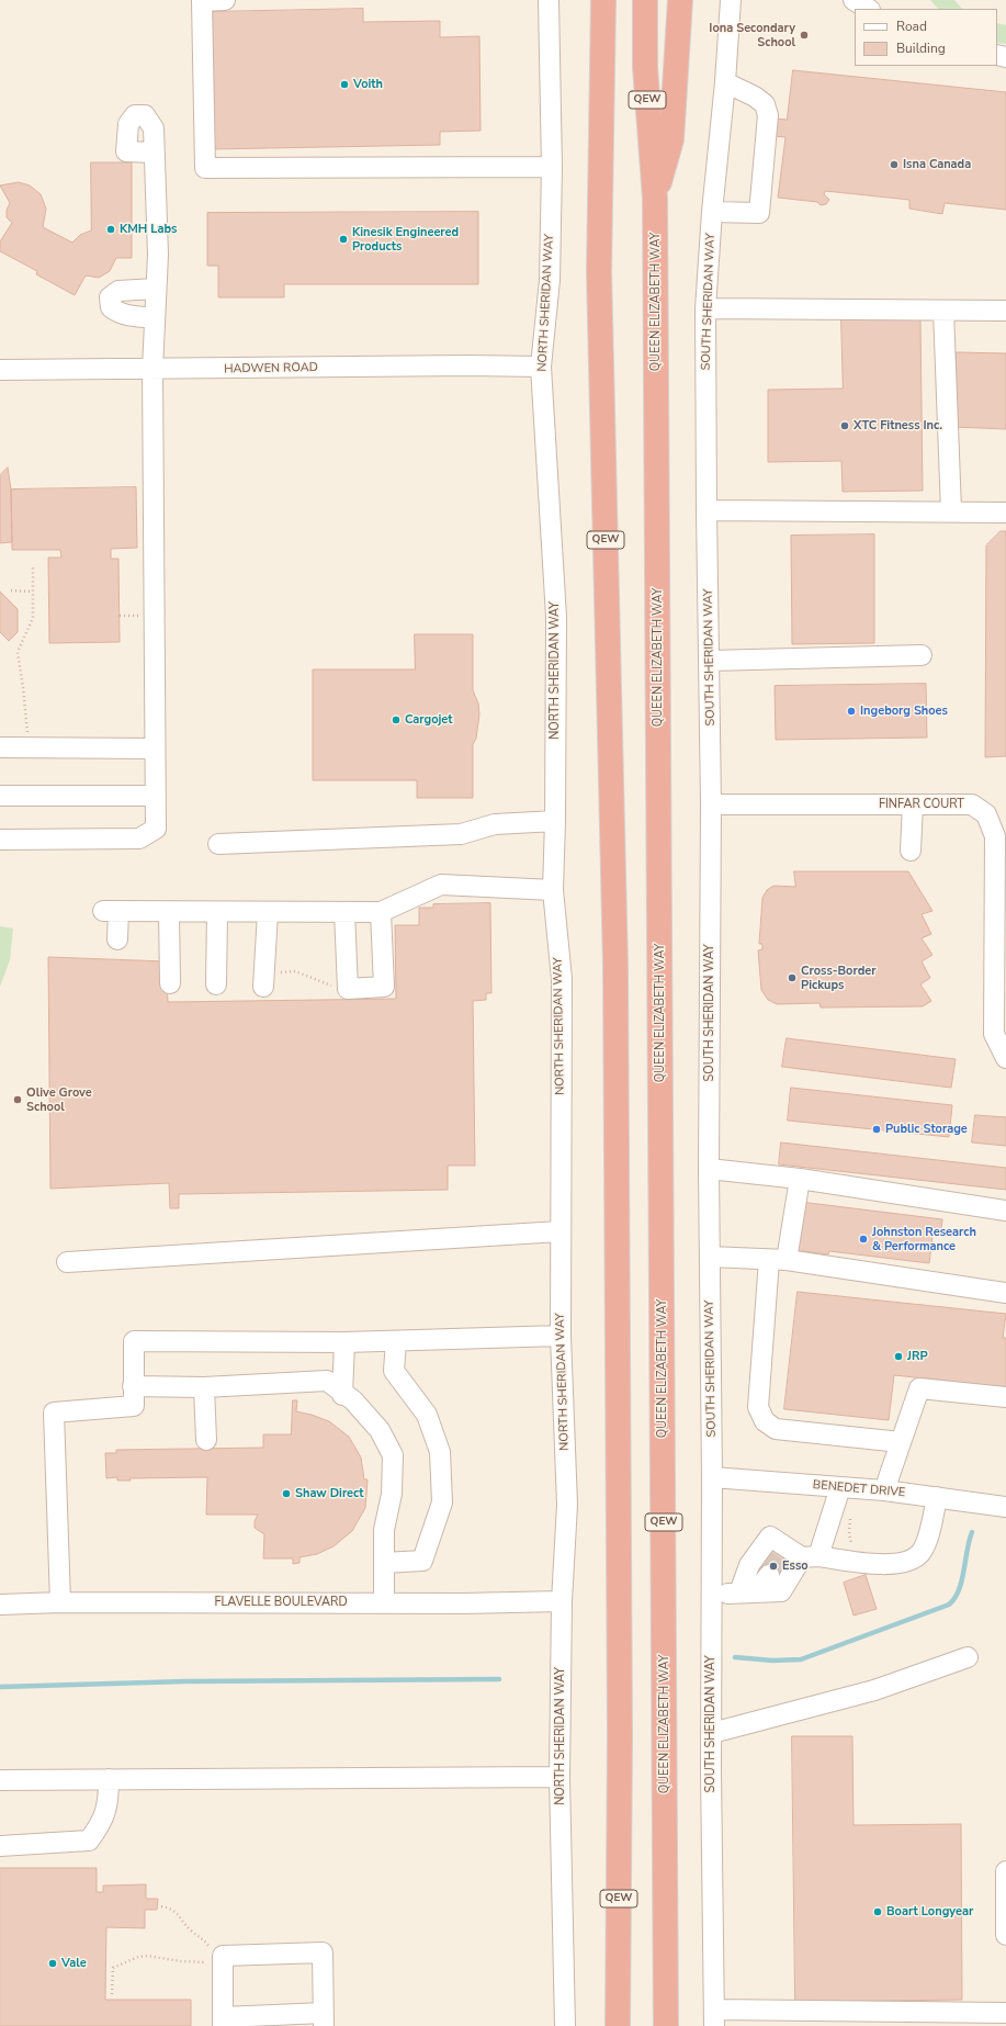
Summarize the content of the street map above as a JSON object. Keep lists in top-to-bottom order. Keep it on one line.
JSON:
{"streets":{"highway":["QEW","QUEEN ELIZABETH WAY"],"street":["SOUTH SHERIDAN WAY","NORTH SHERIDAN WAY","HADWEN ROAD","FINFAR COURT","BENEDET DRIVE","FLAVELLE BOULEVARD"]},"crossings":[["SOUTH SHERIDAN WAY","FINFAR COURT"],["SOUTH SHERIDAN WAY","BENEDET DRIVE"],["NORTH SHERIDAN WAY","HADWEN ROAD"],["NORTH SHERIDAN WAY","FLAVELLE BOULEVARD"]],"places":["Iona Secondary School","Voith","Isna Canada","KMH Labs","Kinesik Engineered Products","XTC Fitness Inc.","Ingeborg Shoes","Cargojet","Cross-Border Pickups","Olive Grove School","Public Storage","Johnston Research & Performance","JRP","Shaw Direct","Esso","Boart Longyear","Vale"],"legend":["Road","Building"]}
